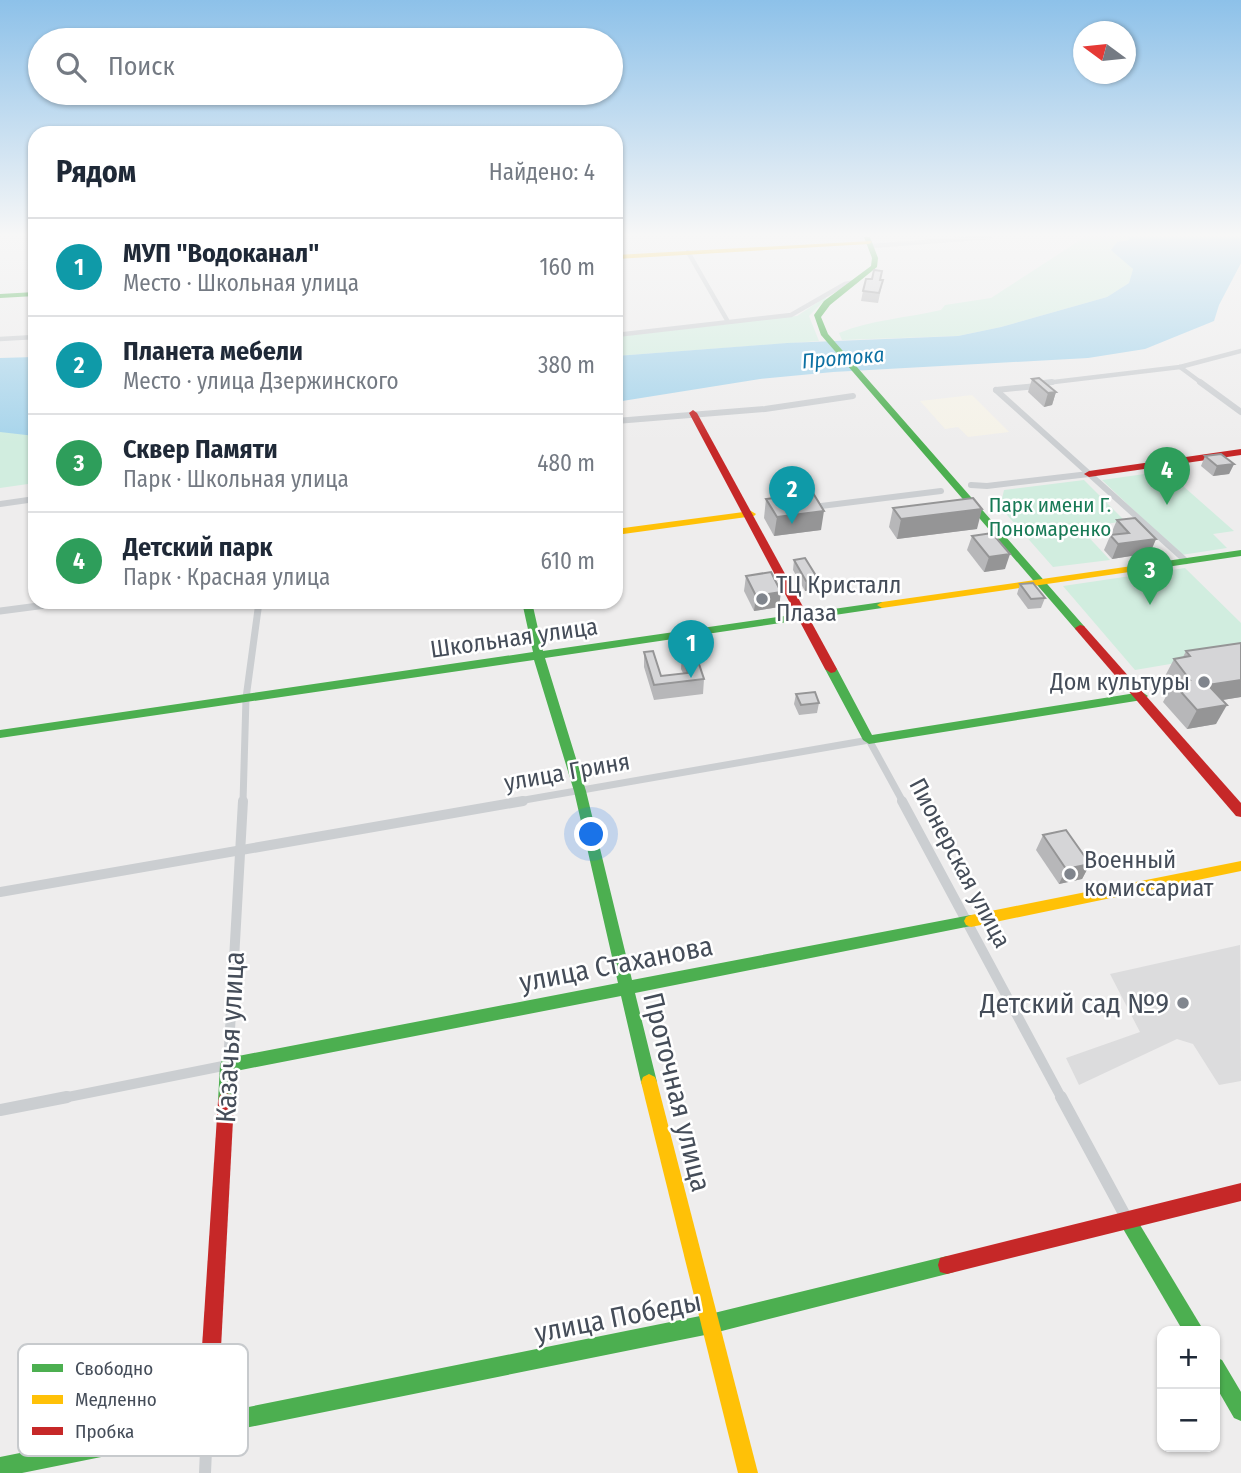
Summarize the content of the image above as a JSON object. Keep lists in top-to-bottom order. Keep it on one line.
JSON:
{"streets":{"street":["Школьная улица","улица Гриня","Пионерская улица","улица Стаханова","Казачья улица","Проточная улица","улица Победы"]},"crossings":[["Школьная улица","Пионерская улица"],["Школьная улица","Казачья улица"],["Школьная улица","Проточная улица"],["улица Гриня","Пионерская улица"],["улица Гриня","Казачья улица"],["улица Гриня","Проточная улица"],["Пионерская улица","улица Стаханова"],["Пионерская улица","улица Победы"],["улица Стаханова","Казачья улица"],["улица Стаханова","Проточная улица"],["Проточная улица","улица Победы"]],"water":["Протока"],"parks":["Парк имени Г. Пономаренко"],"places":["ТЦ Кристалл Плаза","Дом культуры","Военный комиссариат","Детский сад №9"],"legend":["Свободно","Медленно","Пробка"],"north":"left","page":{"search":"Поиск","heading":["Рядом","Найдено: 4"],"list":[{"mark":"1","name":"МУП \"Водоканал\"","note":"Место · Школьная улица","value":"160 m"},{"mark":"2","name":"Планета мебели","note":"Место · улица Дзержинского","value":"380 m"},{"mark":"3","name":"Сквер Памяти","note":"Парк · Школьная улица","value":"480 m"},{"mark":"4","name":"Детский парк","note":"Парк · Красная улица","value":"610 m"}],"pins":["4","2","3","1"],"map_buttons":["+","−"]}}
